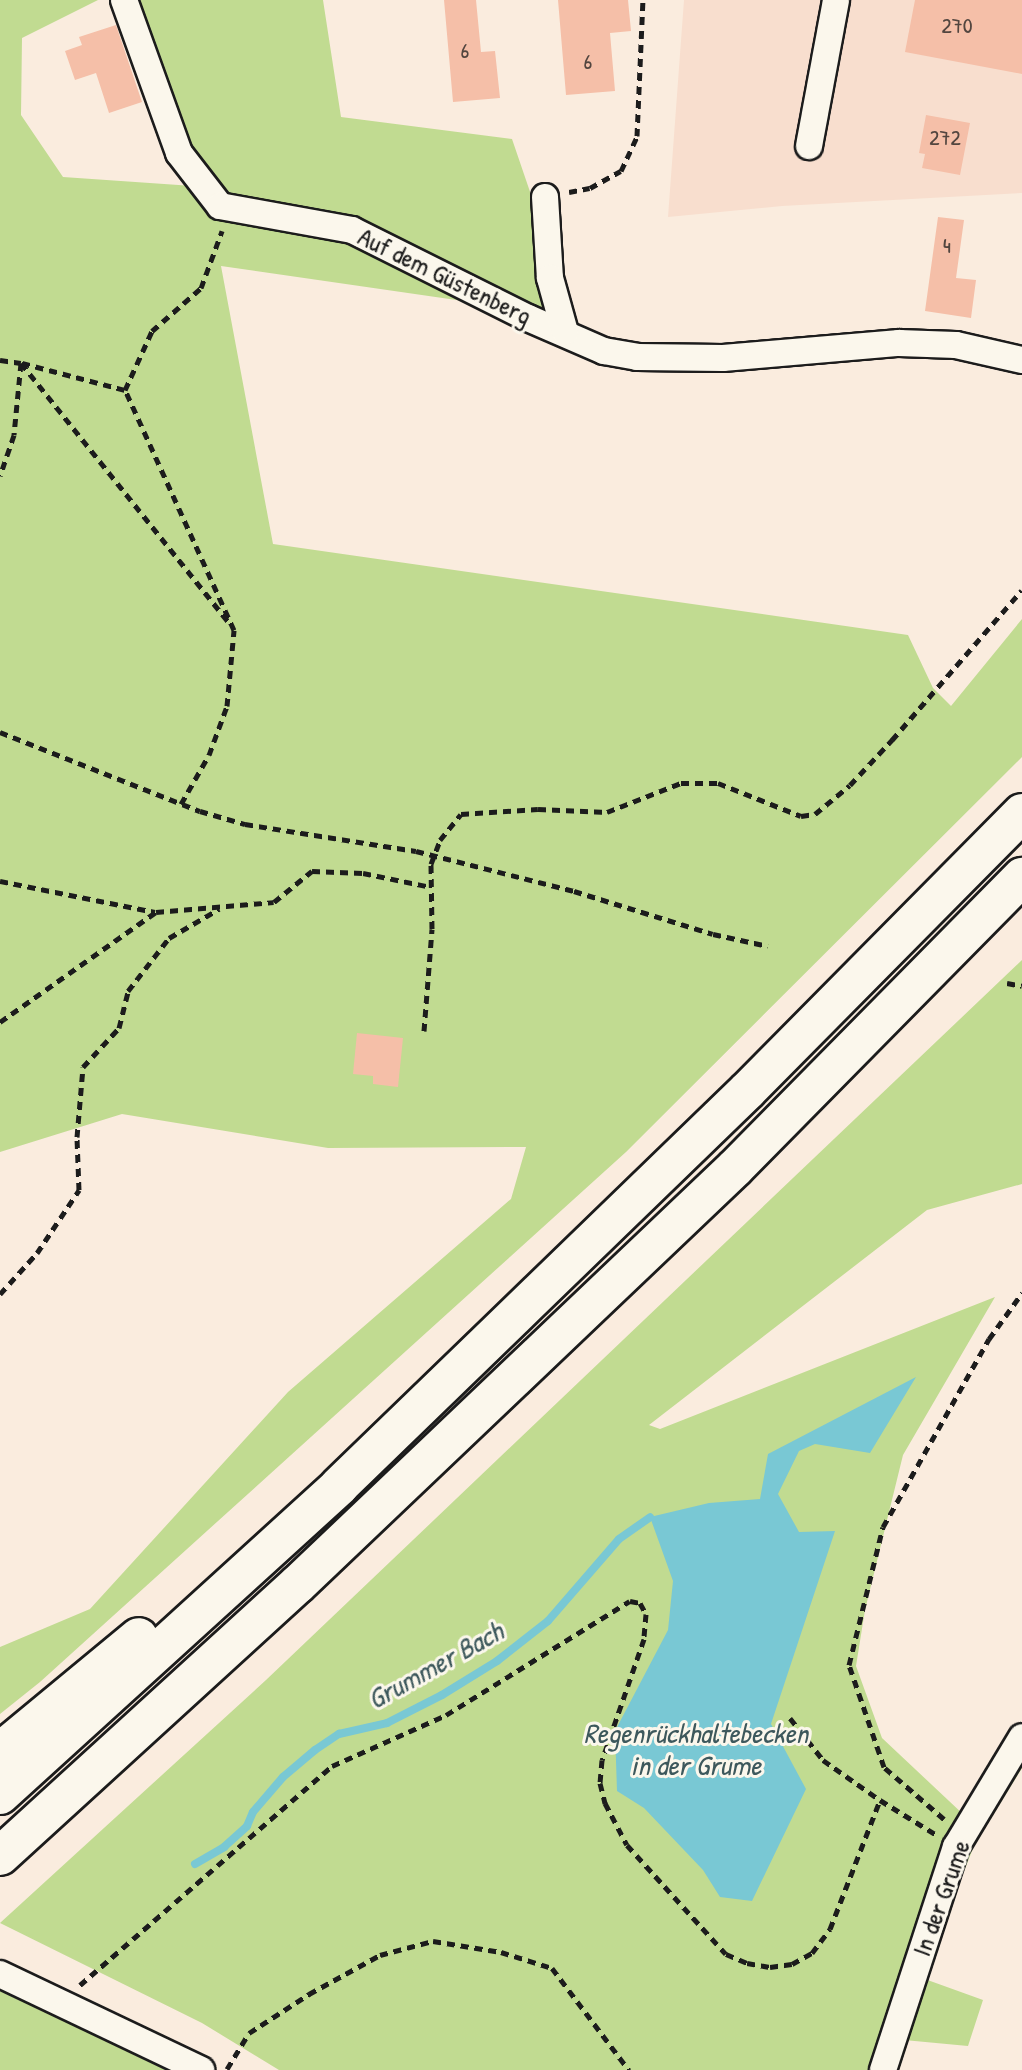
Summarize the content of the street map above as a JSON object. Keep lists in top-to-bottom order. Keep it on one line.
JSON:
{"streets":{"street":["Auf dem Güstenberg","In der Grume"]},"water":["Grummer Bach","Regenrückhaltebecken in der Grume"],"house_numbers":["270","6","6","272","4"]}
